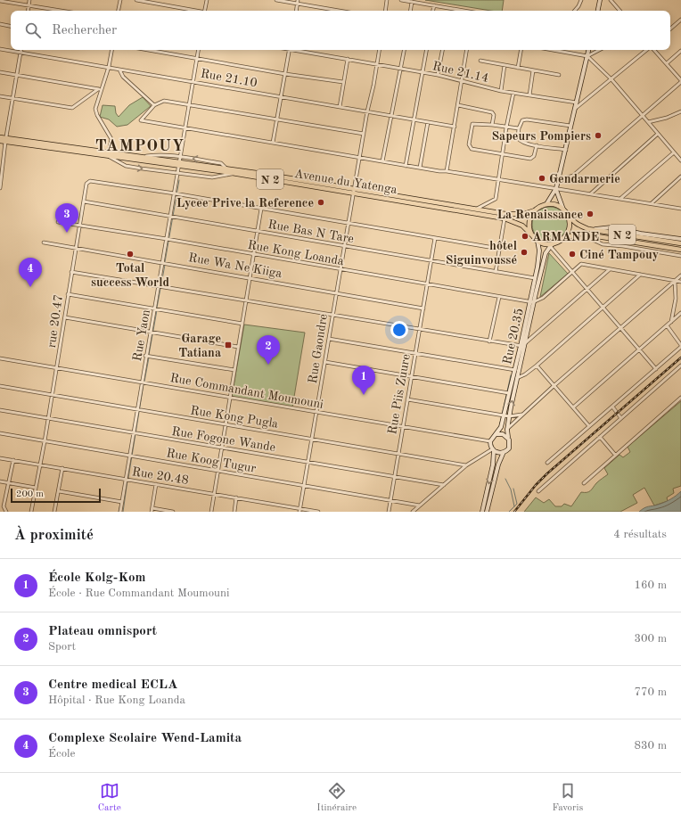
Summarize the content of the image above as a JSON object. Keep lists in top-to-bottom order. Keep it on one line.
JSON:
{"streets":{"main road":["N 2","Avenue du Yatenga","Rue 20.35"],"street":["Rue 21.14","Rue 21.10","Rue Bas N Tare","Rue Kong Loanda","Rue Wa Ne Kiiga","rue 20.47","Rue Yaon","Rue Gaondre","Rue Commandant Moumouni","Rue Piis Zuure","Rue Kong Pugla","Rue Fogone Wande","Rue Koog Tugur","Rue 20.48"]},"crossings":[["Rue 21.14","Rue Gaondre"],["Rue 21.10","Rue Yaon"],["Rue 21.10","Rue Gaondre"],["N 2","Avenue du Yatenga"],["N 2","Rue 20.35"],["Avenue du Yatenga","Rue Yaon"],["Avenue du Yatenga","Rue 20.35"],["Avenue du Yatenga","Rue Gaondre"],["Rue Bas N Tare","rue 20.47"],["Rue Bas N Tare","Rue Yaon"],["Rue Bas N Tare","Rue 20.35"],["Rue Bas N Tare","Rue Gaondre"],["Rue Bas N Tare","Rue Piis Zuure"],["Rue Kong Loanda","rue 20.47"],["Rue Kong Loanda","Rue Yaon"],["Rue Kong Loanda","Rue 20.35"],["Rue Kong Loanda","Rue Gaondre"],["Rue Kong Loanda","Rue Piis Zuure"],["Rue Wa Ne Kiiga","rue 20.47"],["Rue Wa Ne Kiiga","Rue Yaon"],["Rue Wa Ne Kiiga","Rue Gaondre"],["Rue Wa Ne Kiiga","Rue Piis Zuure"],["rue 20.47","Rue Yaon"],["rue 20.47","Rue Commandant Moumouni"],["rue 20.47","Rue Kong Pugla"],["rue 20.47","Rue Fogone Wande"],["rue 20.47","Rue Koog Tugur"],["rue 20.47","Rue 20.48"],["Rue Yaon","Rue Commandant Moumouni"],["Rue Yaon","Rue Kong Pugla"],["Rue Yaon","Rue Fogone Wande"],["Rue Yaon","Rue Koog Tugur"],["Rue Yaon","Rue 20.48"],["Rue 20.35","Rue Commandant Moumouni"],["Rue Gaondre","Rue Commandant Moumouni"],["Rue Gaondre","Rue Kong Pugla"],["Rue Gaondre","Rue Fogone Wande"],["Rue Gaondre","Rue Koog Tugur"],["Rue Gaondre","Rue 20.48"],["Rue Commandant Moumouni","Rue Piis Zuure"],["Rue Piis Zuure","Rue Kong Pugla"],["Rue Piis Zuure","Rue Fogone Wande"],["Rue Piis Zuure","Rue Koog Tugur"]],"districts":["TAMPOUY"],"places":{"other":["Sapeurs Pompiers","Gendarmerie","Lycee Prive la Reference","La Renaissance","ARMANDE","hôtel Siguinvoussé","Total success World","Ciné Tampouy"],"transit":["Garage Tatiana"]},"scale_bar":"200 m","page":{"search":"Rechercher","pins":["3","4","2","1"],"scale":"200 m","heading":["À proximité","4 résultats"],"list":[{"mark":"1","name":"École Kolg-Kom","note":"École · Rue Commandant Moumouni","value":"160 m"},{"mark":"2","name":"Plateau omnisport","note":"Sport","value":"300 m"},{"mark":"3","name":"Centre medical ECLA","note":"Hôpital · Rue Kong Loanda","value":"770 m"},{"mark":"4","name":"Complexe Scolaire Wend-Lamita","note":"École","value":"830 m"}],"nav":["Carte","Itinéraire","Favoris"]}}
